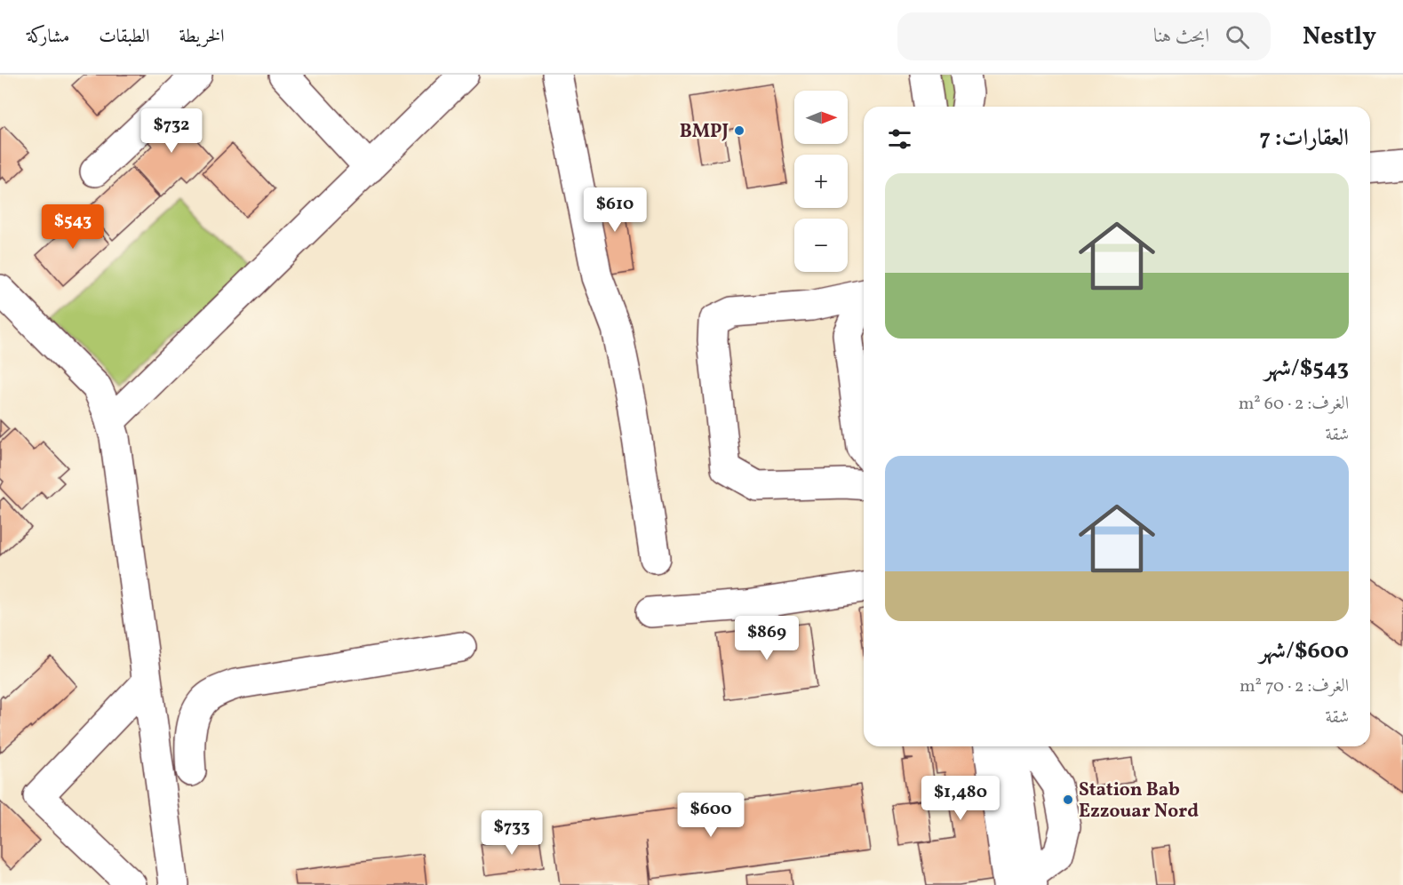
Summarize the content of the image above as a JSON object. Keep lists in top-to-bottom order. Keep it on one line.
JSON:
{"places":["BMPJ","Station Bab Ezzouar Nord"],"north":"right","page":{"header":"Nestly","search":"ابحث هنا","nav":["الخريطة","الطبقات","مشاركة"],"map_buttons":["+","−"],"heading":"العقارات: 7","price":["$732","$610","$543","$869","$1,480","$600","$733"],"list":[{"name":"$543/شهر","note":"الغرف: 2 · 60 m² · شقة"},{"name":"$600/شهر","note":"الغرف: 2 · 70 m² · شقة"}]}}
